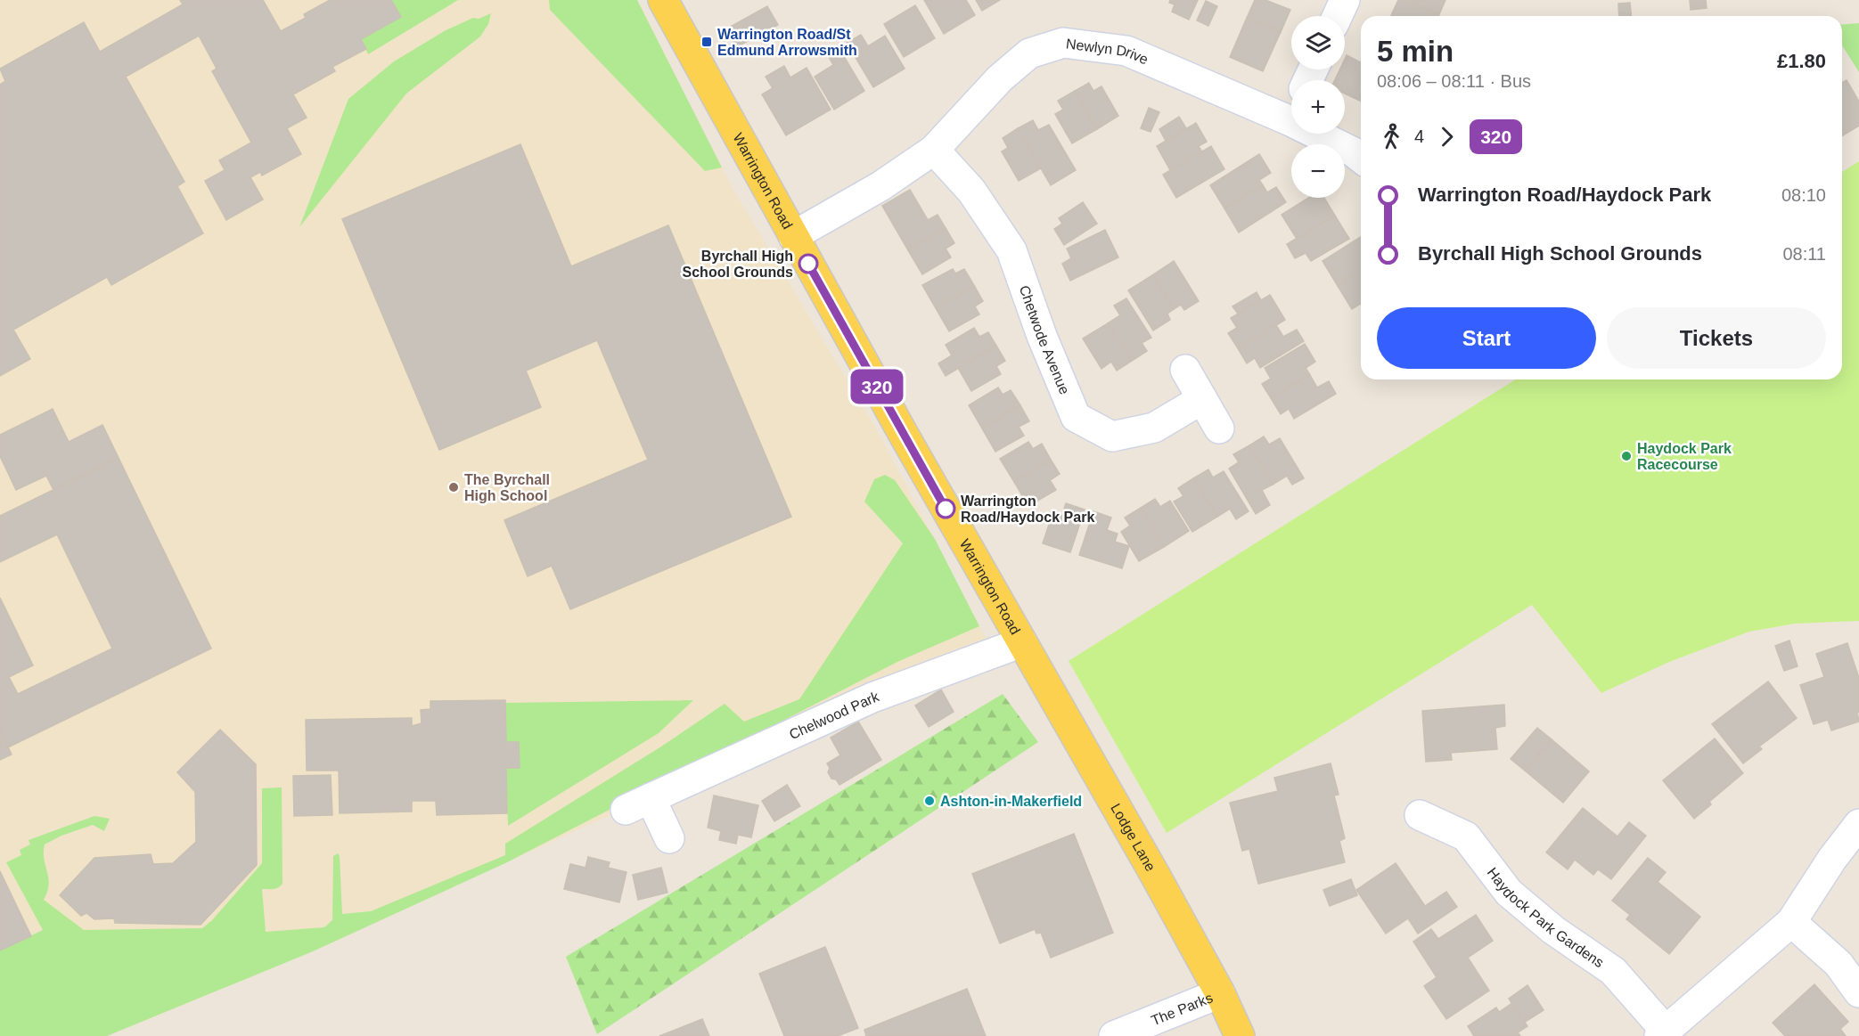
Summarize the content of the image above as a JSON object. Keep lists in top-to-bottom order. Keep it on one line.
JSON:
{"streets":{"main road":["Warrington Road","Lodge Lane"],"street":["Newlyn Drive","Chetwode Avenue","Chelwood Park","Haydock Park Gardens","The Parks"]},"crossings":[["Newlyn Drive","Warrington Road"],["Newlyn Drive","Chetwode Avenue"],["Warrington Road","Chelwood Park"],["Warrington Road","Lodge Lane"],["Chelwood Park","Lodge Lane"],["Lodge Lane","The Parks"]],"places":{"transit":["Warrington Road/St Edmund Arrowsmith"],"other":["Byrchall High School Grounds","Haydock Park Racecourse","The Byrchall High School","Warrington Road/Haydock Park","Ashton-in-Makerfield"]},"lines":["bus line 320"],"page":{"on_map":"320","map_buttons":["+","−"],"heading":["5 min","08:06 – 08:11 · Bus","£1.80"],"legs":["4","320"],"list":[{"name":"Warrington Road/Haydock Park","value":"08:10"},{"name":"Byrchall High School Grounds","value":"08:11"}],"buttons":["Start","Tickets"]}}
